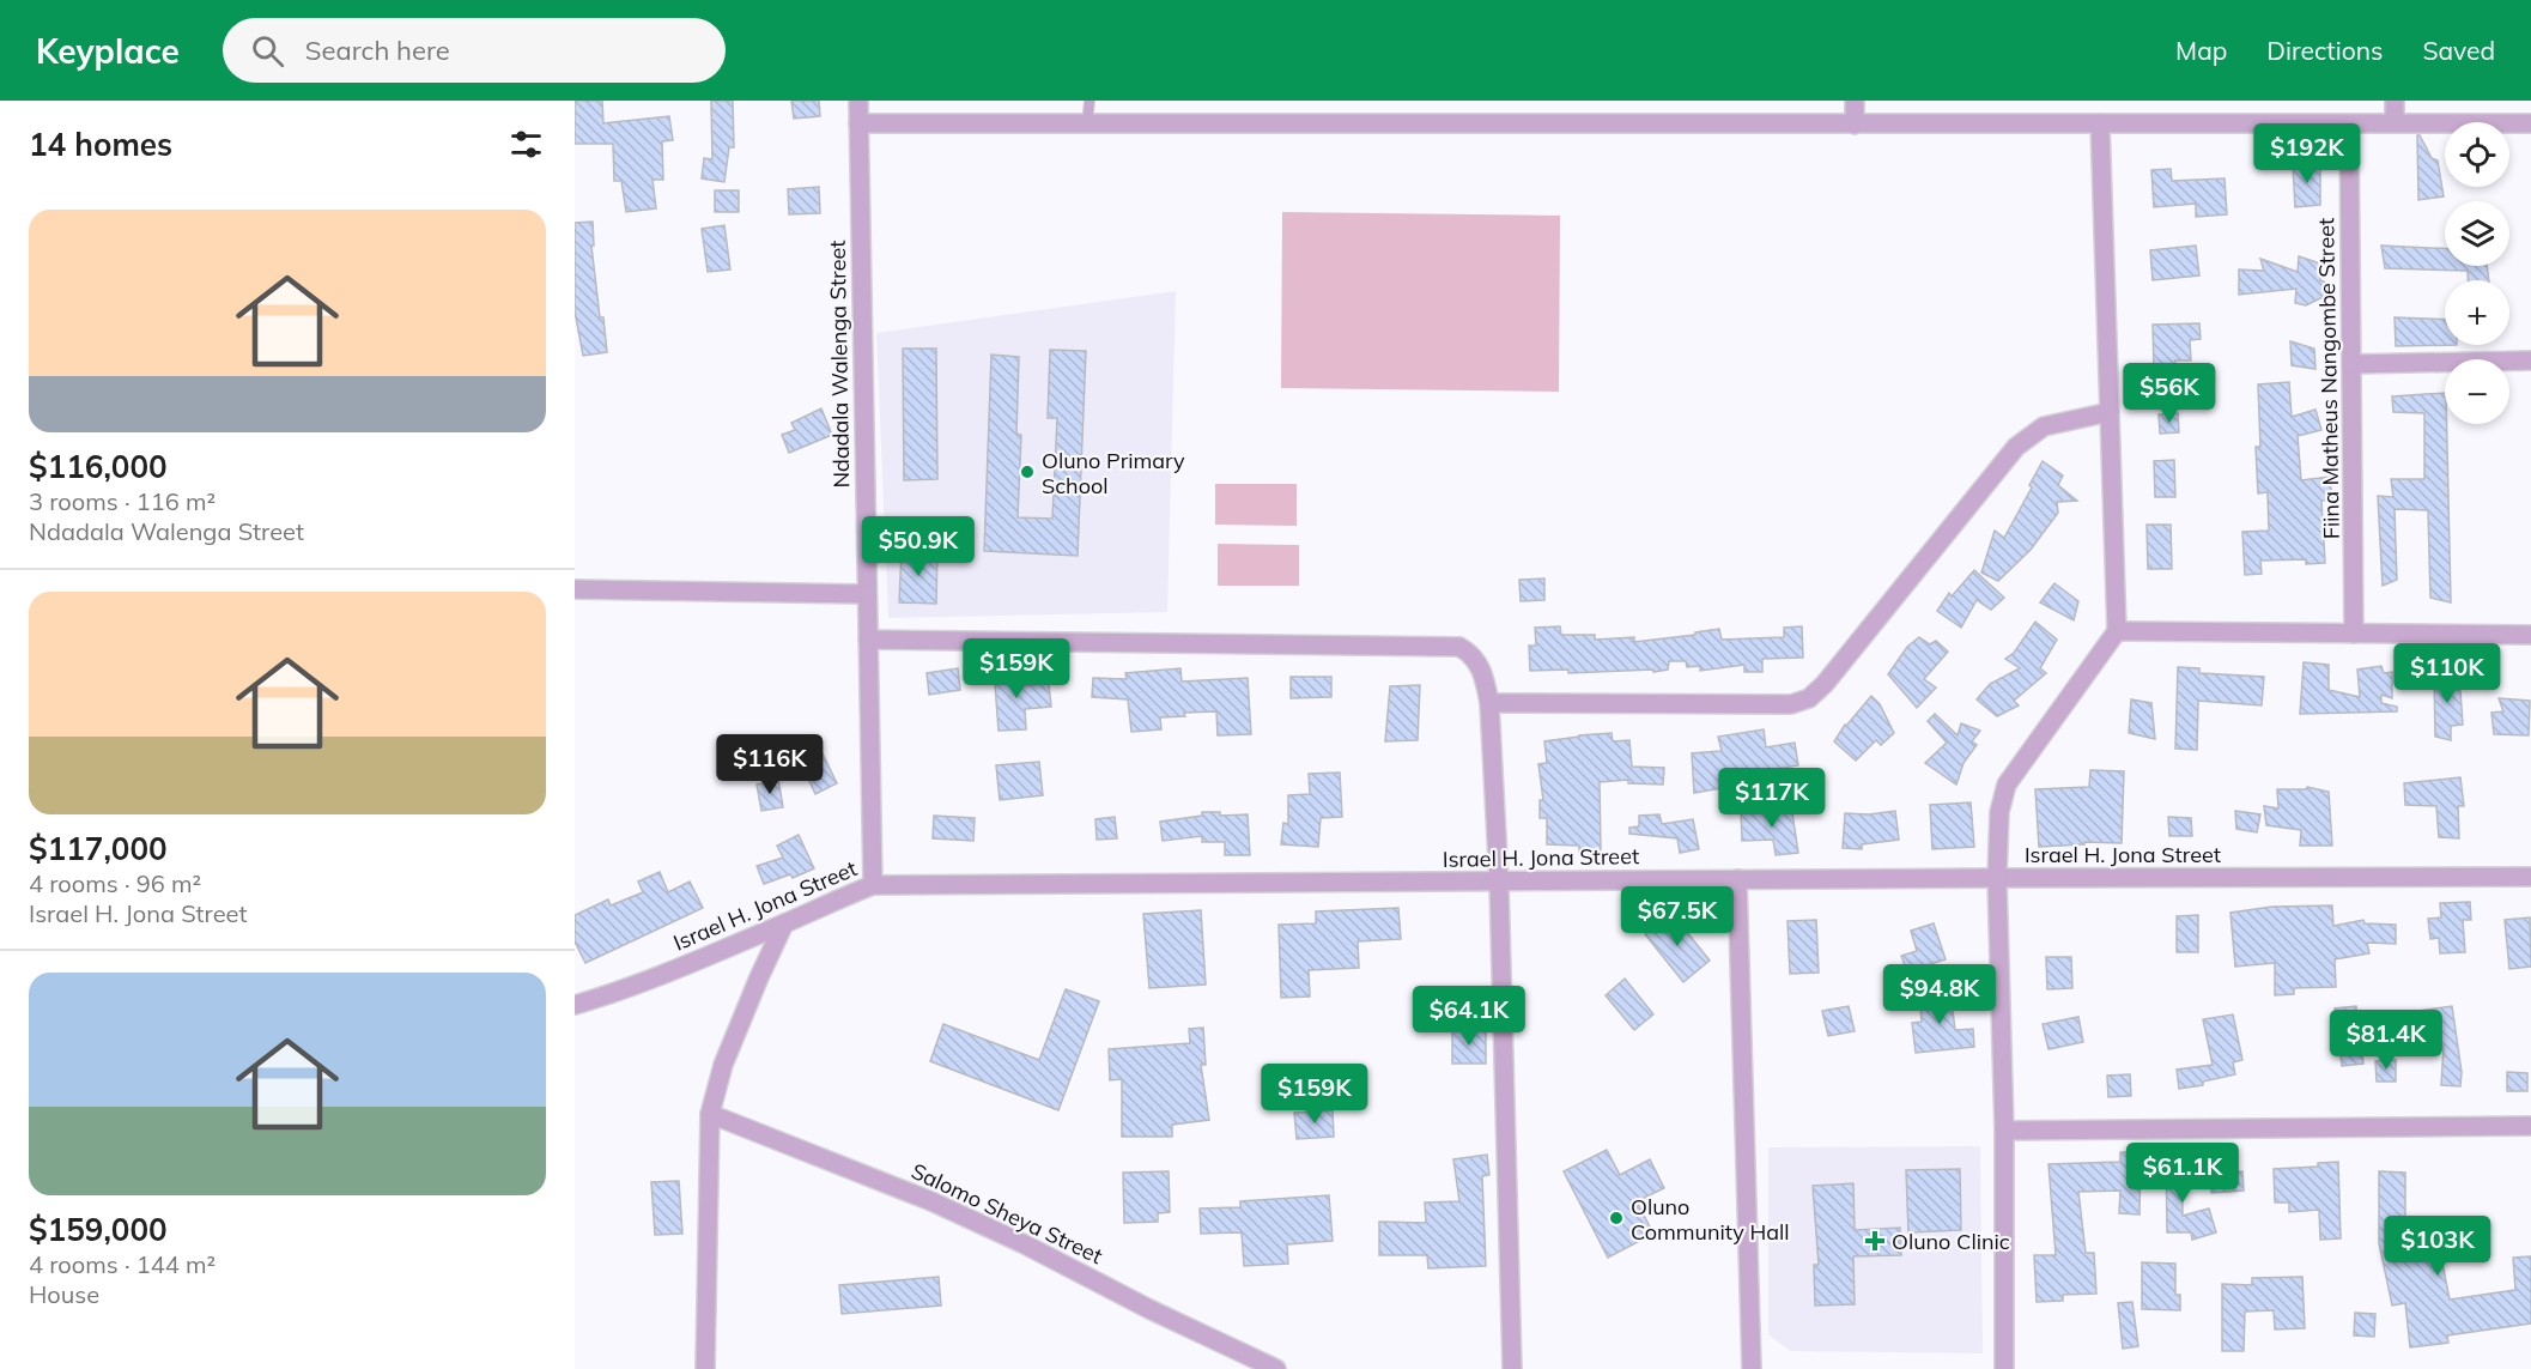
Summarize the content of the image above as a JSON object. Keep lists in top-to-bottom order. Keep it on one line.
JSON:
{"streets":{"street":["Ndadala Walenga Street","Fiina Matheus Nangombe Street","Israel H. Jona Street","Salomo Sheya Street"]},"crossings":[["Ndadala Walenga Street","Israel H. Jona Street"]],"places":{"other":["Oluno Primary School","Oluno Community Hall"],"health":["Oluno Clinic"]},"page":{"header":"Keyplace","search":"Search here","nav":["Map","Directions","Saved"],"heading":"14 homes","map_buttons":["+","−"],"price":["$192K","$56K","$50.9K","$159K","$110K","$116K","$117K","$67.5K","$94.8K","$64.1K","$81.4K","$159K","$61.1K","$103K"],"list":[{"name":"$116,000","note":"3 rooms · 116 m² · Ndadala Walenga Street"},{"name":"$117,000","note":"4 rooms · 96 m² · Israel H. Jona Street"},{"name":"$159,000","note":"4 rooms · 144 m² · House"}]}}
